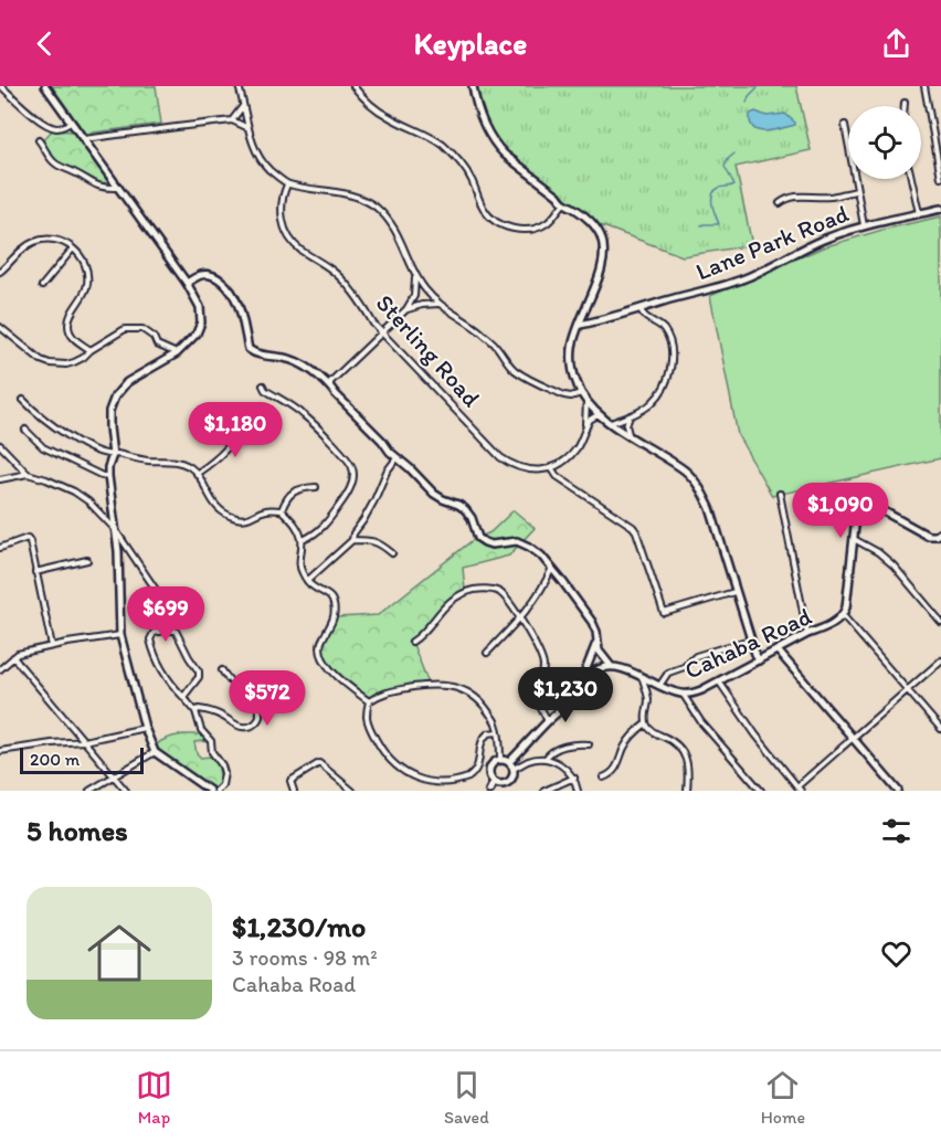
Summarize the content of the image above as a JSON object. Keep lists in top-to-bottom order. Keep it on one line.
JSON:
{"streets":{"street":["Lane Park Road","Sterling Road","Cahaba Road"]},"scale_bar":"200 m","page":{"header":"Keyplace","price":["$1,180","$1,090","$699","$1,230","$572"],"scale":"200 m","heading":"5 homes","list":[{"name":"$1,230/mo","note":"3 rooms · 98 m² · Cahaba Road"}],"tabs":["Map","Saved","Home"]}}
